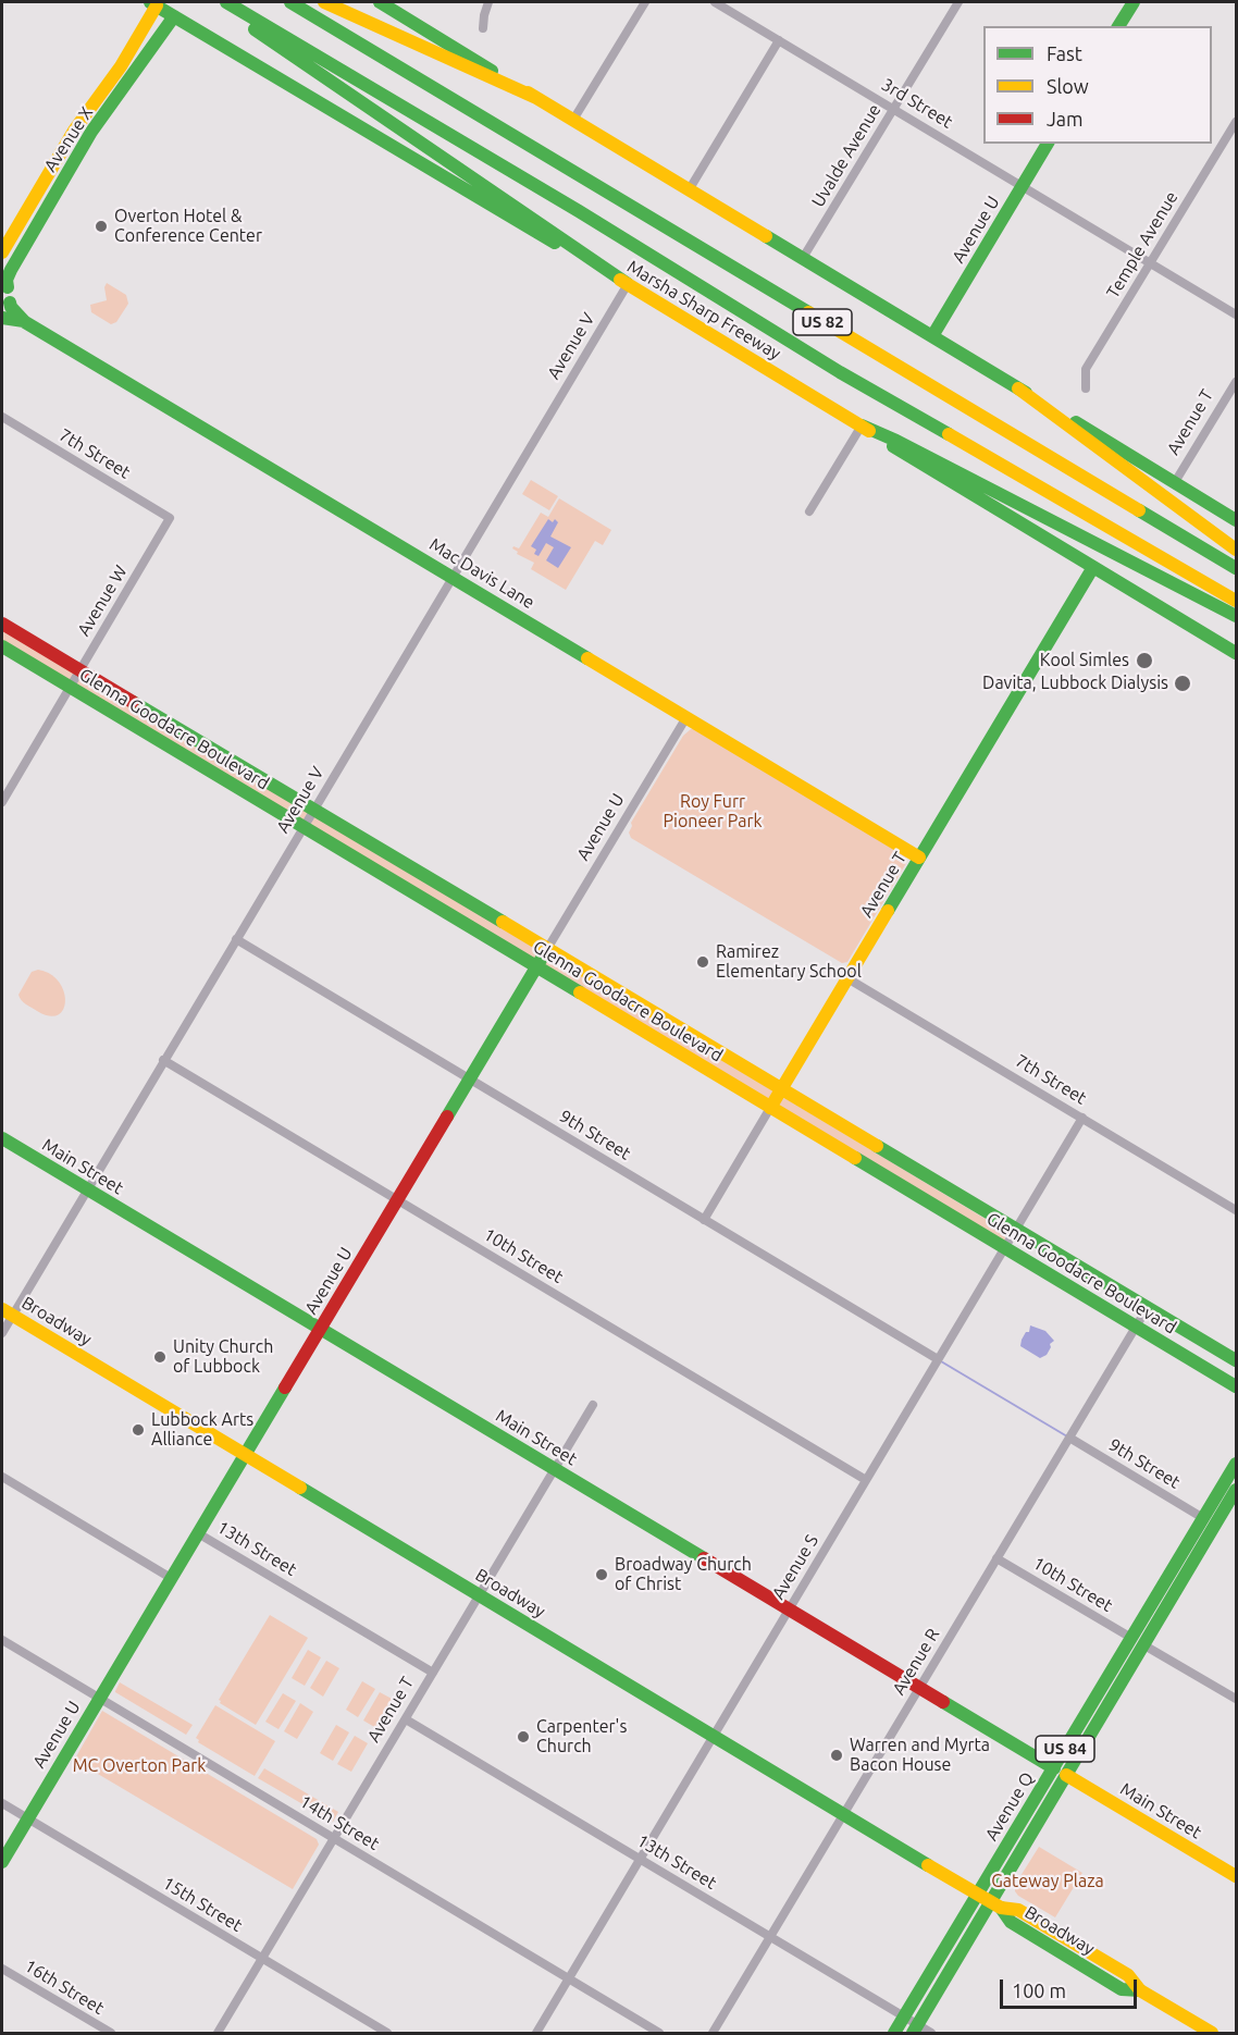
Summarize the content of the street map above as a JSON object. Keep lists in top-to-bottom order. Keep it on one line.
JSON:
{"streets":{"main road":["Avenue X","Avenue U","Marsha Sharp Freeway","US 82","Avenue T","Mac Davis Lane","Glenna Goodacre Boulevard","Main Street","Broadway","US 84","Avenue Q"],"street":["3rd Street","Uvalde Avenue","Temple Avenue","Avenue V","7th Street","Avenue W","9th Street","10th Street","13th Street","Avenue S","Avenue R","14th Street","15th Street","16th Street"]},"crossings":[["3rd Street","Uvalde Avenue"],["3rd Street","Avenue U"],["3rd Street","Temple Avenue"],["Avenue X","Marsha Sharp Freeway"],["Avenue U","Mac Davis Lane"],["Avenue U","Glenna Goodacre Boulevard"],["Avenue U","9th Street"],["Avenue U","Main Street"],["Avenue U","10th Street"],["Avenue U","Broadway"],["Avenue U","13th Street"],["Avenue U","14th Street"],["Avenue U","15th Street"],["Marsha Sharp Freeway","Avenue V"],["Marsha Sharp Freeway","Avenue T"],["Avenue V","Mac Davis Lane"],["Avenue V","Glenna Goodacre Boulevard"],["Avenue V","9th Street"],["Avenue V","Main Street"],["Avenue V","10th Street"],["Avenue V","Broadway"],["Avenue T","7th Street"],["Avenue T","Mac Davis Lane"],["Avenue T","Glenna Goodacre Boulevard"],["Avenue T","9th Street"],["Avenue T","Main Street"],["Avenue T","Broadway"],["Avenue T","13th Street"],["Avenue T","14th Street"],["Avenue T","15th Street"],["7th Street","Avenue W"],["7th Street","Avenue S"],["Avenue W","Glenna Goodacre Boulevard"],["Glenna Goodacre Boulevard","Avenue S"],["Glenna Goodacre Boulevard","Avenue R"],["9th Street","Avenue S"],["9th Street","Avenue R"],["9th Street","Avenue Q"],["Main Street","Avenue S"],["Main Street","Avenue R"],["Main Street","Avenue Q"],["10th Street","Avenue S"],["10th Street","Avenue R"],["10th Street","Avenue Q"],["Broadway","Avenue S"],["Broadway","Avenue R"],["Broadway","Avenue Q"],["13th Street","Avenue S"],["13th Street","Avenue R"],["13th Street","Avenue Q"],["Avenue S","14th Street"]],"parks":["Roy Furr Pioneer Park","MC Overton Park","Gateway Plaza"],"places":["Overton Hotel & Conference Center","Kool Simles","Davita, Lubbock Dialysis","Ramirez Elementary School","Unity Church of Lubbock","Lubbock Arts Alliance","Broadway Church of Christ","Carpenter's Church","Warren and Myrta Bacon House"],"legend":["Fast","Slow","Jam"],"scale_bar":"100 m"}
